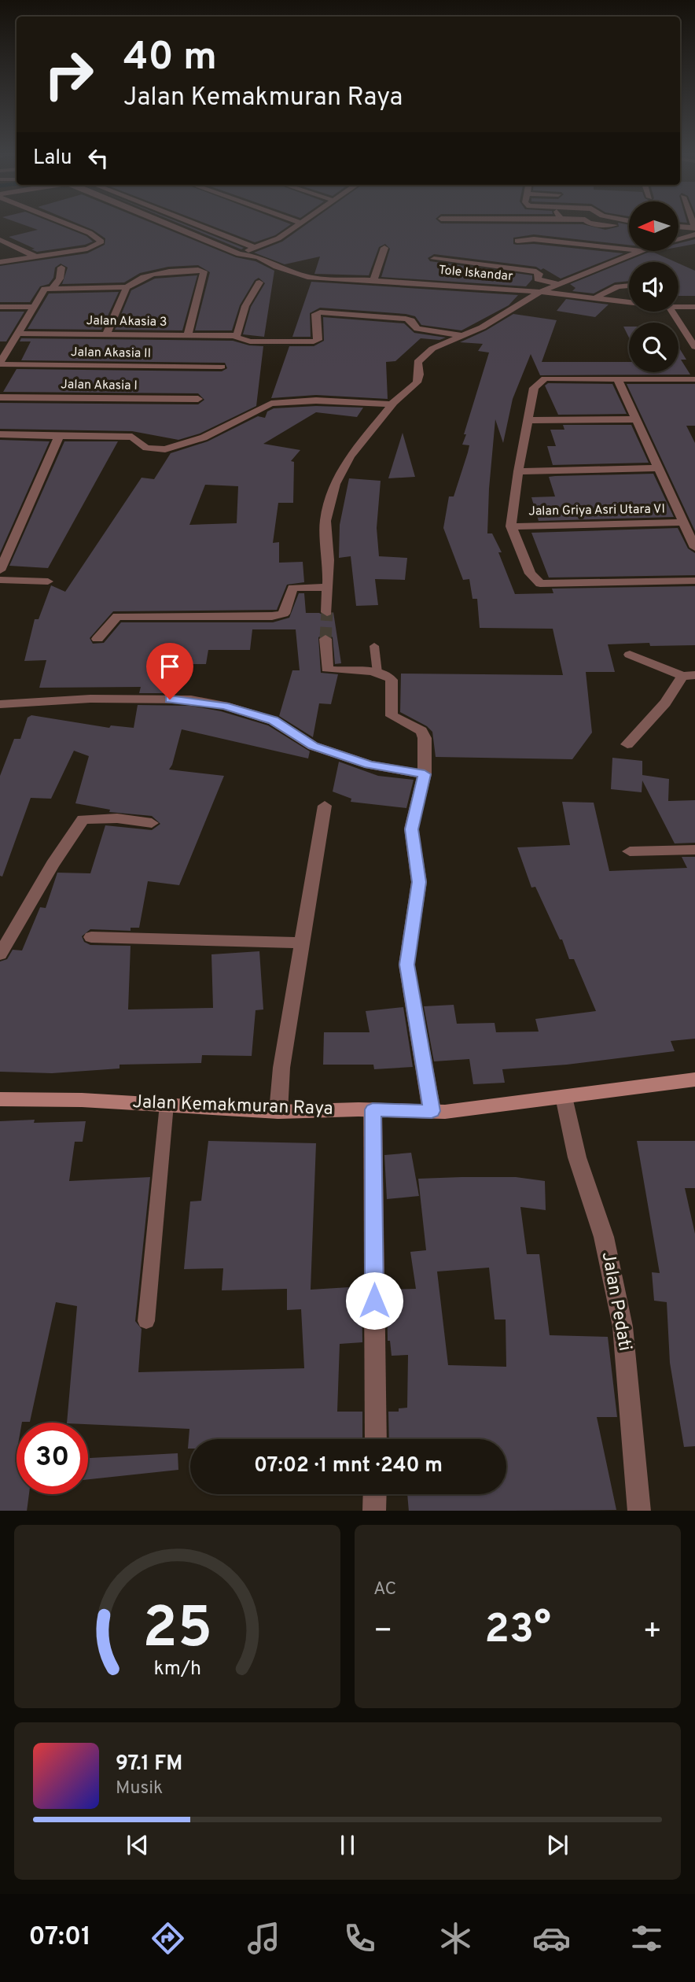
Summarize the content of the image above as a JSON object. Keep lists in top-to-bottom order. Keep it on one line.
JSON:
{"streets":{"main road":["Jalan Kemakmuran Raya"],"street":["Tole Iskandar","Jalan Akasia 3","Jalan Akasia II","Jalan Akasia I","Jalan Griya Asri Utara VI","Jalan Pedati"]},"crossings":[["Jalan Kemakmuran Raya","Jalan Pedati"]],"north":"left","page":{"turn":["40 m","Jalan Kemakmuran Raya"],"then":"Lalu","limit":"30","trip":"07:02 · 1 mnt · 240 m","tile":"AC","heat":["−","23°","+"],"song":["97.1 FM","Musik"],"tabs":"07:01","gauge":["25","km/h"]}}
